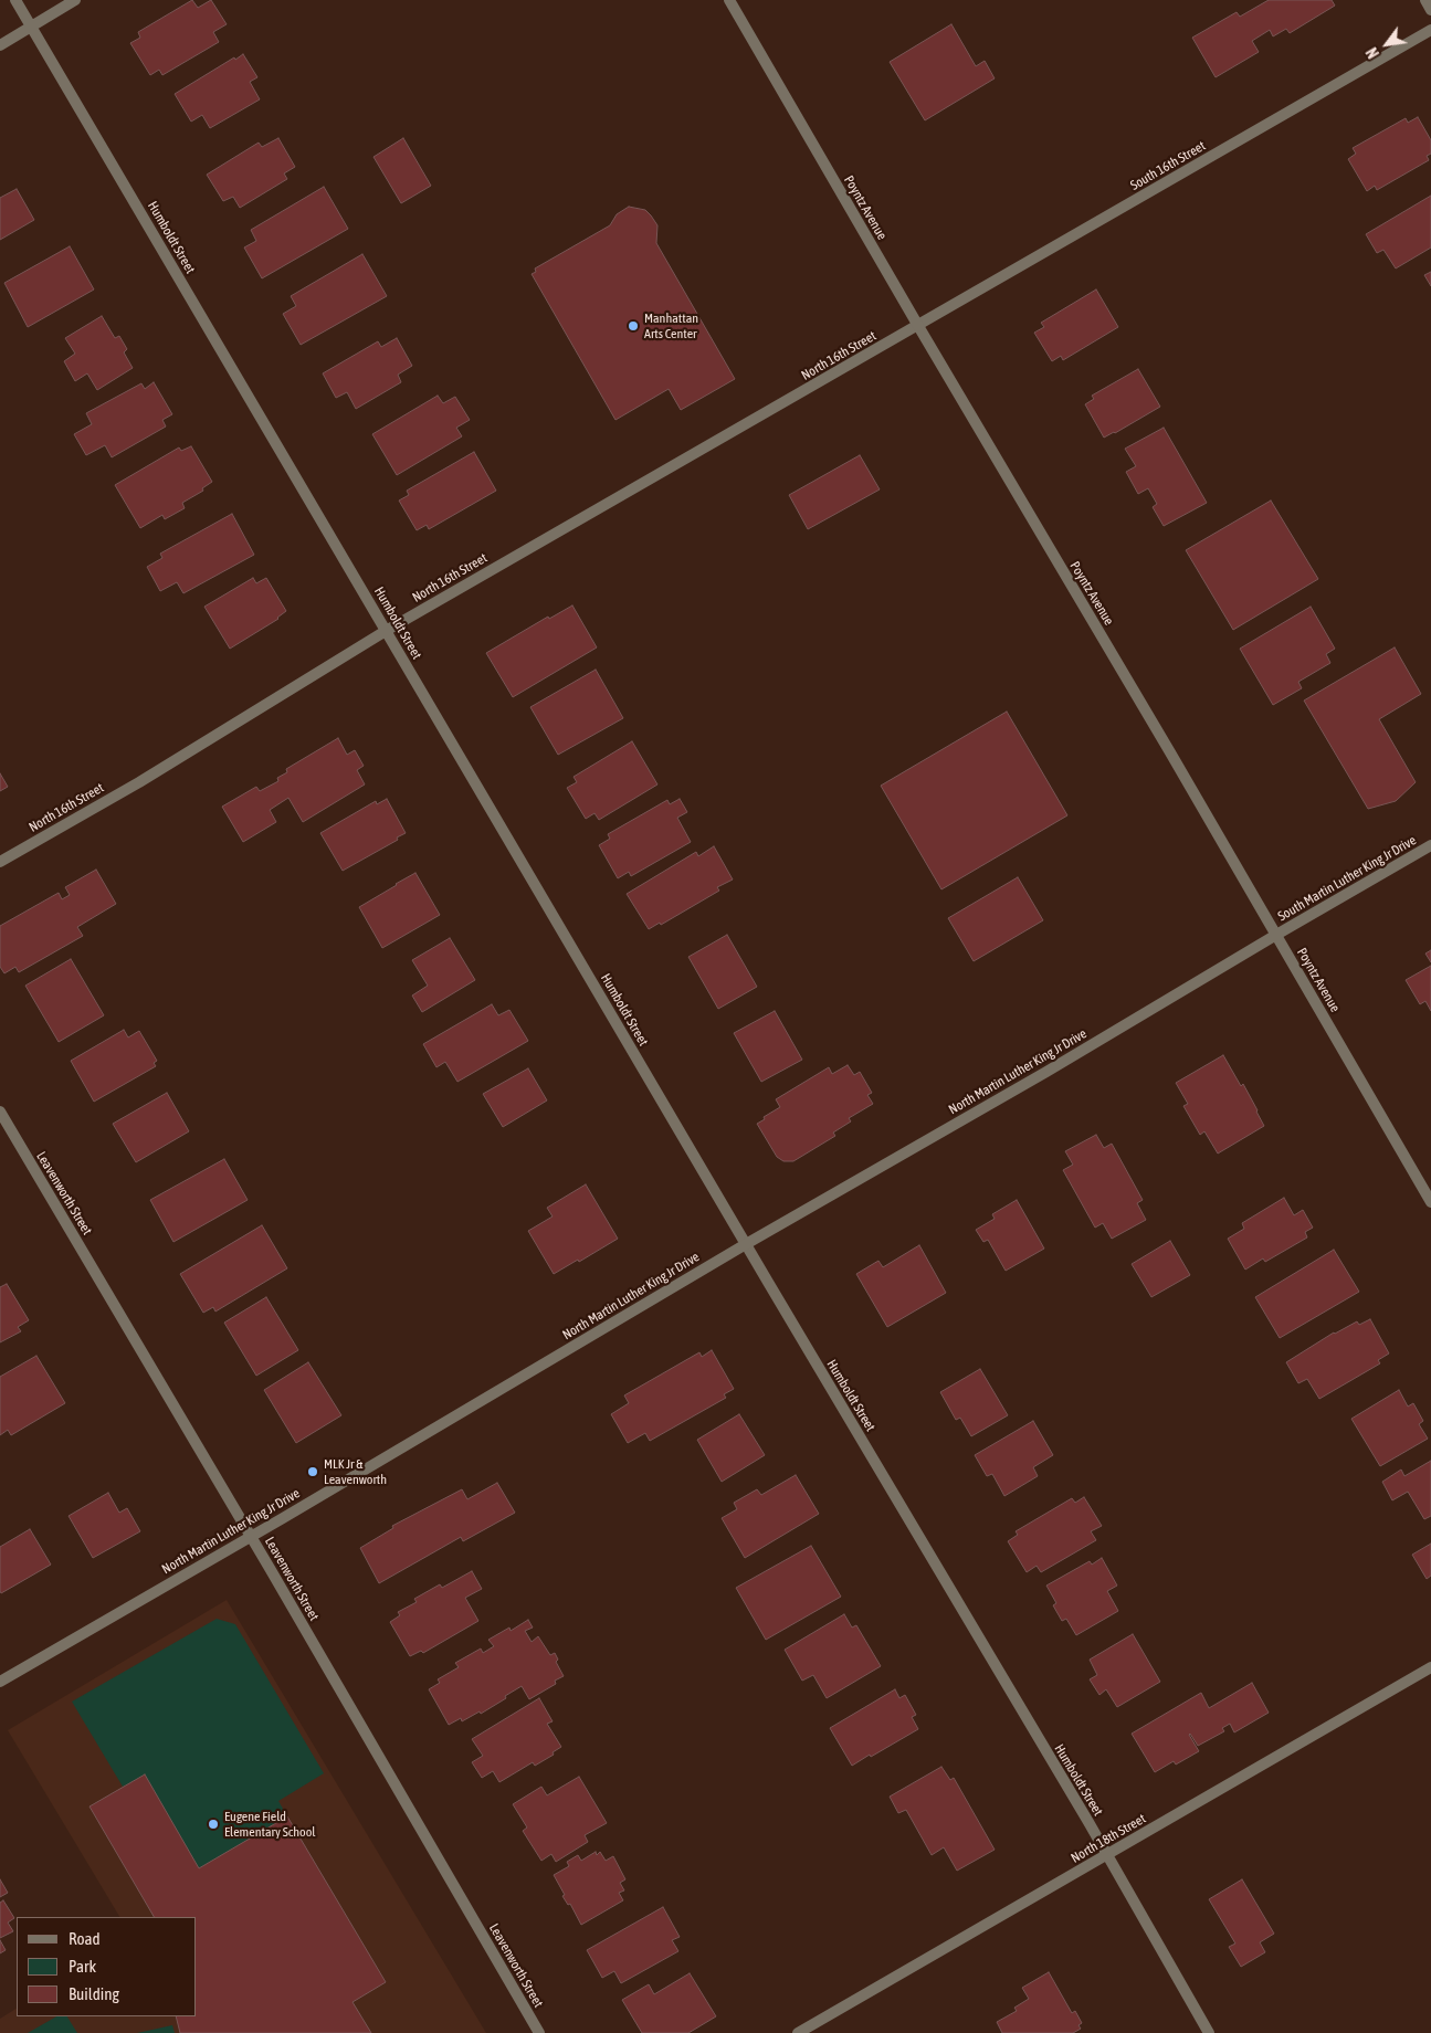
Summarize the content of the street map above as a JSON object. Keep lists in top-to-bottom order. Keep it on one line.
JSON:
{"streets":{"street":["South 16th Street","Poyntz Avenue","Humboldt Street","North 16th Street","South Martin Luther King Jr Drive","North Martin Luther King Jr Drive","Leavenworth Street","North 18th Street"]},"crossings":[["South 16th Street","Poyntz Avenue"],["South 16th Street","North 16th Street"],["Poyntz Avenue","North 16th Street"],["Poyntz Avenue","South Martin Luther King Jr Drive"],["Poyntz Avenue","North Martin Luther King Jr Drive"],["Humboldt Street","North 16th Street"],["Humboldt Street","North Martin Luther King Jr Drive"],["Humboldt Street","North 18th Street"],["South Martin Luther King Jr Drive","North Martin Luther King Jr Drive"],["North Martin Luther King Jr Drive","Leavenworth Street"]],"places":["Manhattan Arts Center","MLK Jr & Leavenworth","Eugene Field Elementary School"],"legend":["Road","Park","Building"],"north":"bottom left"}
